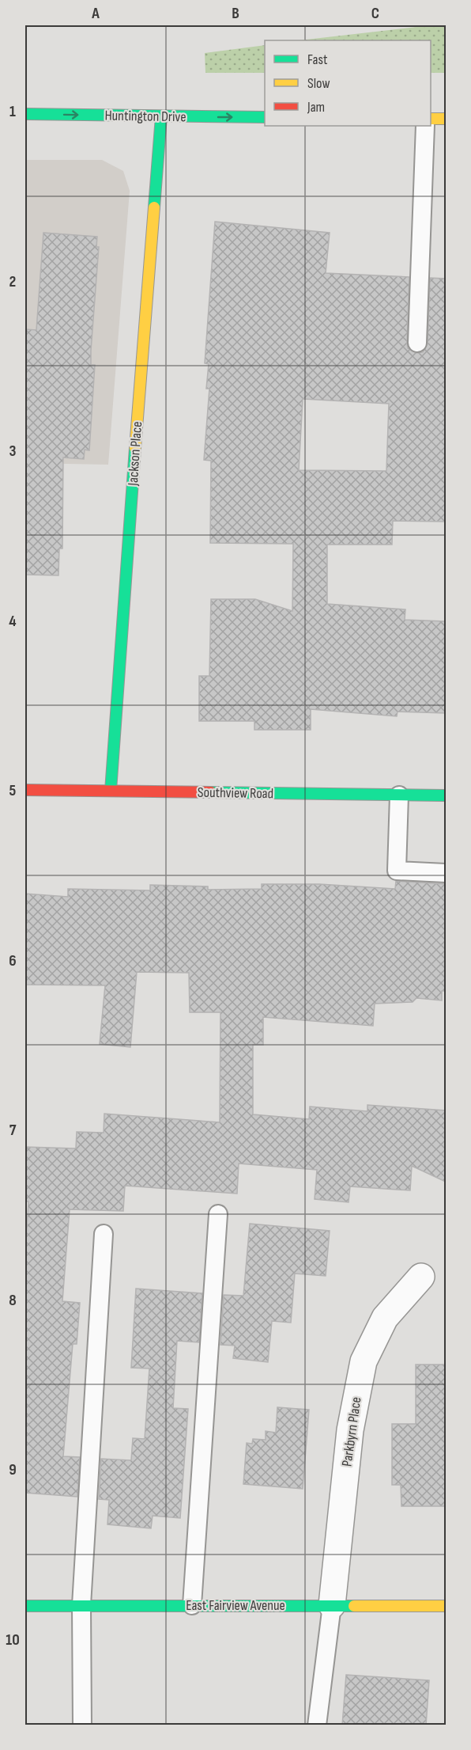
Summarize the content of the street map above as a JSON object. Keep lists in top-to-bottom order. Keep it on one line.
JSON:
{"streets":{"street":["Huntington Drive","Jackson Place","Southview Road","Parkbyrn Place","East Fairview Avenue"]},"crossings":[["Huntington Drive","Jackson Place"],["Jackson Place","Southview Road"],["Parkbyrn Place","East Fairview Avenue"]],"one_way":["Huntington Drive"],"legend":["Fast","Slow","Jam"],"grid":{"columns":["A","B","C"],"rows":["1","2","3","4","5","6","7","8","9","10"]}}
